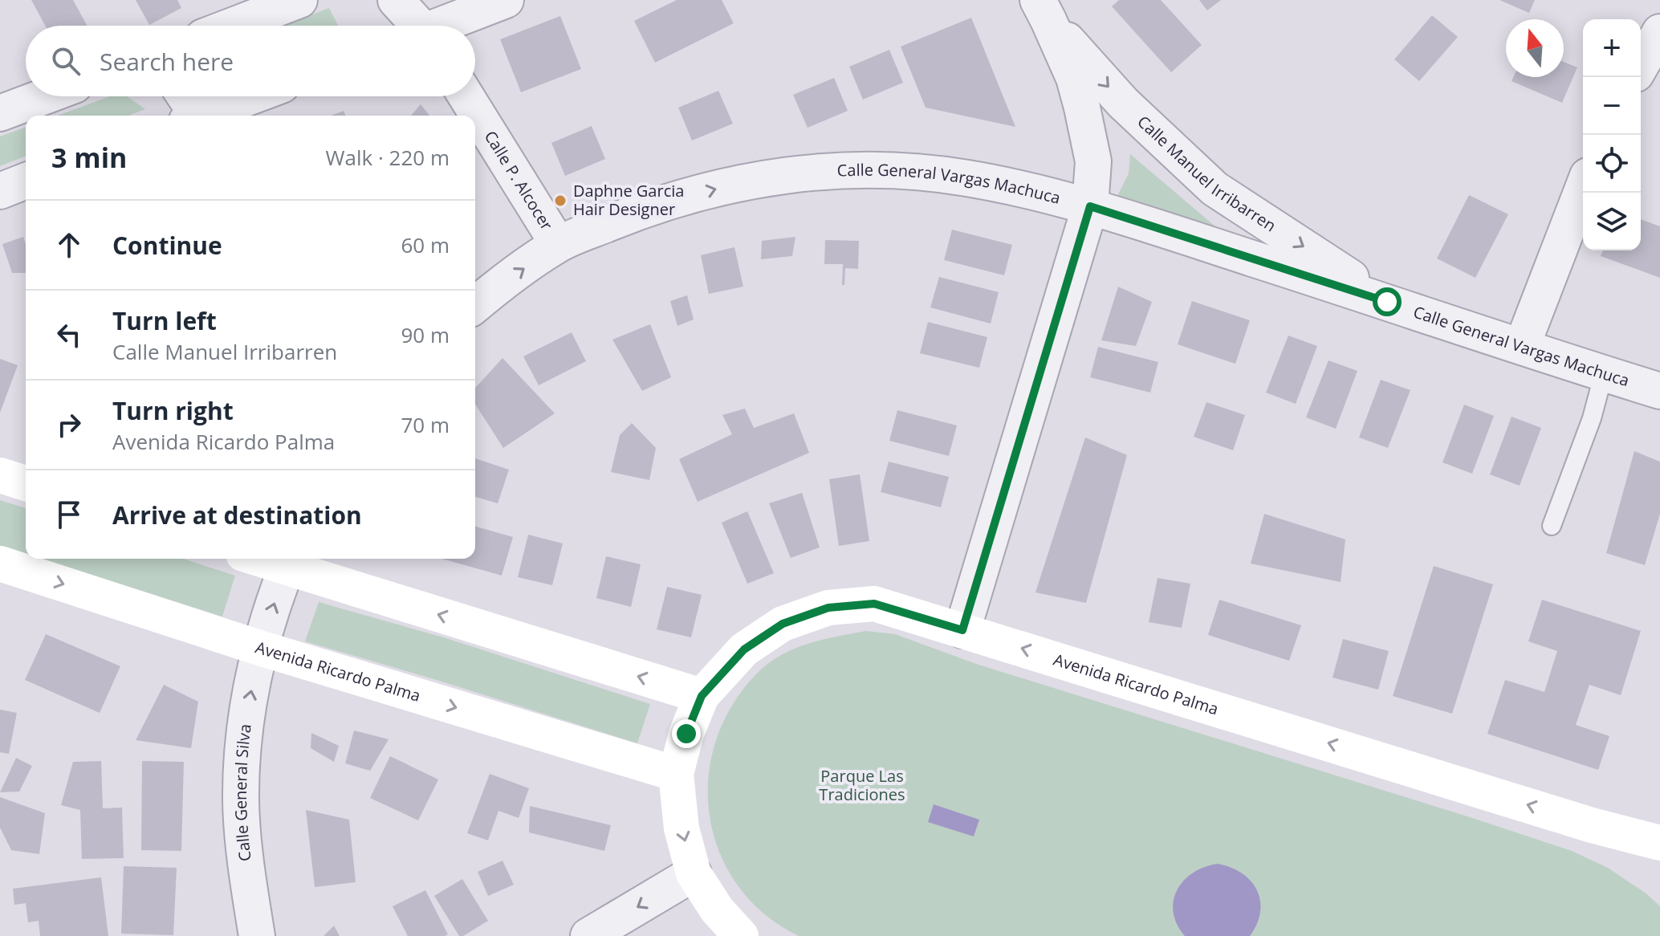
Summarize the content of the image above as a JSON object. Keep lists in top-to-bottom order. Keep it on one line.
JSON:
{"streets":{"main road":["Avenida Ricardo Palma"],"street":["Calle Manuel Irribarren","Calle P. Alcocer","Calle General Vargas Machuca","Calle General Silva"]},"crossings":[["Calle Manuel Irribarren","Calle General Vargas Machuca"],["Calle Manuel Irribarren","Avenida Ricardo Palma"],["Calle P. Alcocer","Calle General Vargas Machuca"],["Avenida Ricardo Palma","Calle General Silva"]],"one_way":["Calle Manuel Irribarren","Calle General Vargas Machuca","Calle General Silva"],"parks":["Parque Las Tradiciones"],"places":["Daphne Garcia Hair Designer"],"north":"top","page":{"map_buttons":["+","−"],"search":"Search here","heading":["3 min","Walk · 220 m"],"list":[["Continue","60 m"],["Turn left","Calle Manuel Irribarren","90 m"],["Turn right","Avenida Ricardo Palma","70 m"],"Arrive at destination"]}}
